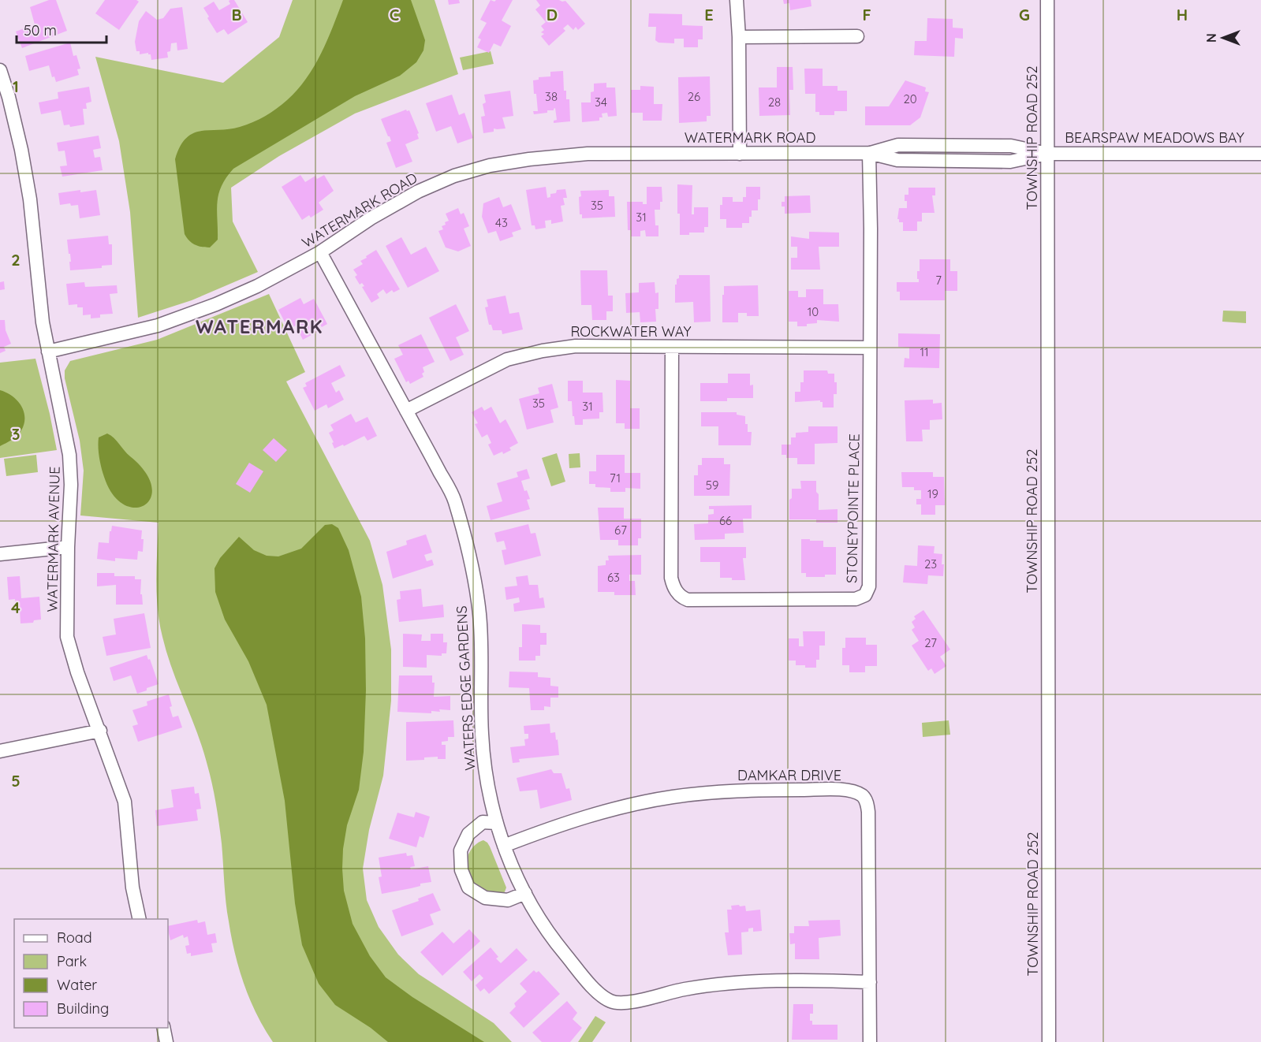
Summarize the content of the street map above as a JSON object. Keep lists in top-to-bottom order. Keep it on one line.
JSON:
{"streets":{"street":["WATERMARK ROAD","TOWNSHIP ROAD 252","BEARSPAW MEADOWS BAY","ROCKWATER WAY","STONEYPOINTE PLACE","WATERMARK AVENUE","WATERS EDGE GARDENS","DAMKAR DRIVE"]},"crossings":[["WATERMARK ROAD","TOWNSHIP ROAD 252"],["WATERMARK ROAD","BEARSPAW MEADOWS BAY"],["WATERMARK ROAD","STONEYPOINTE PLACE"],["WATERMARK ROAD","WATERMARK AVENUE"],["WATERMARK ROAD","WATERS EDGE GARDENS"],["TOWNSHIP ROAD 252","BEARSPAW MEADOWS BAY"],["ROCKWATER WAY","STONEYPOINTE PLACE"],["ROCKWATER WAY","WATERS EDGE GARDENS"],["WATERS EDGE GARDENS","DAMKAR DRIVE"]],"districts":["WATERMARK"],"house_numbers":["38","26","20","34","28","35","31","43","7","10","11","35","31","71","59","19","66","67","23","63","27"],"legend":["Road","Park","Water","Building"],"scale_bar":"50 m","north":"left","grid":{"columns":["B","C","D","E","F","G","H"],"rows":["1","2","3","4","5"]}}
